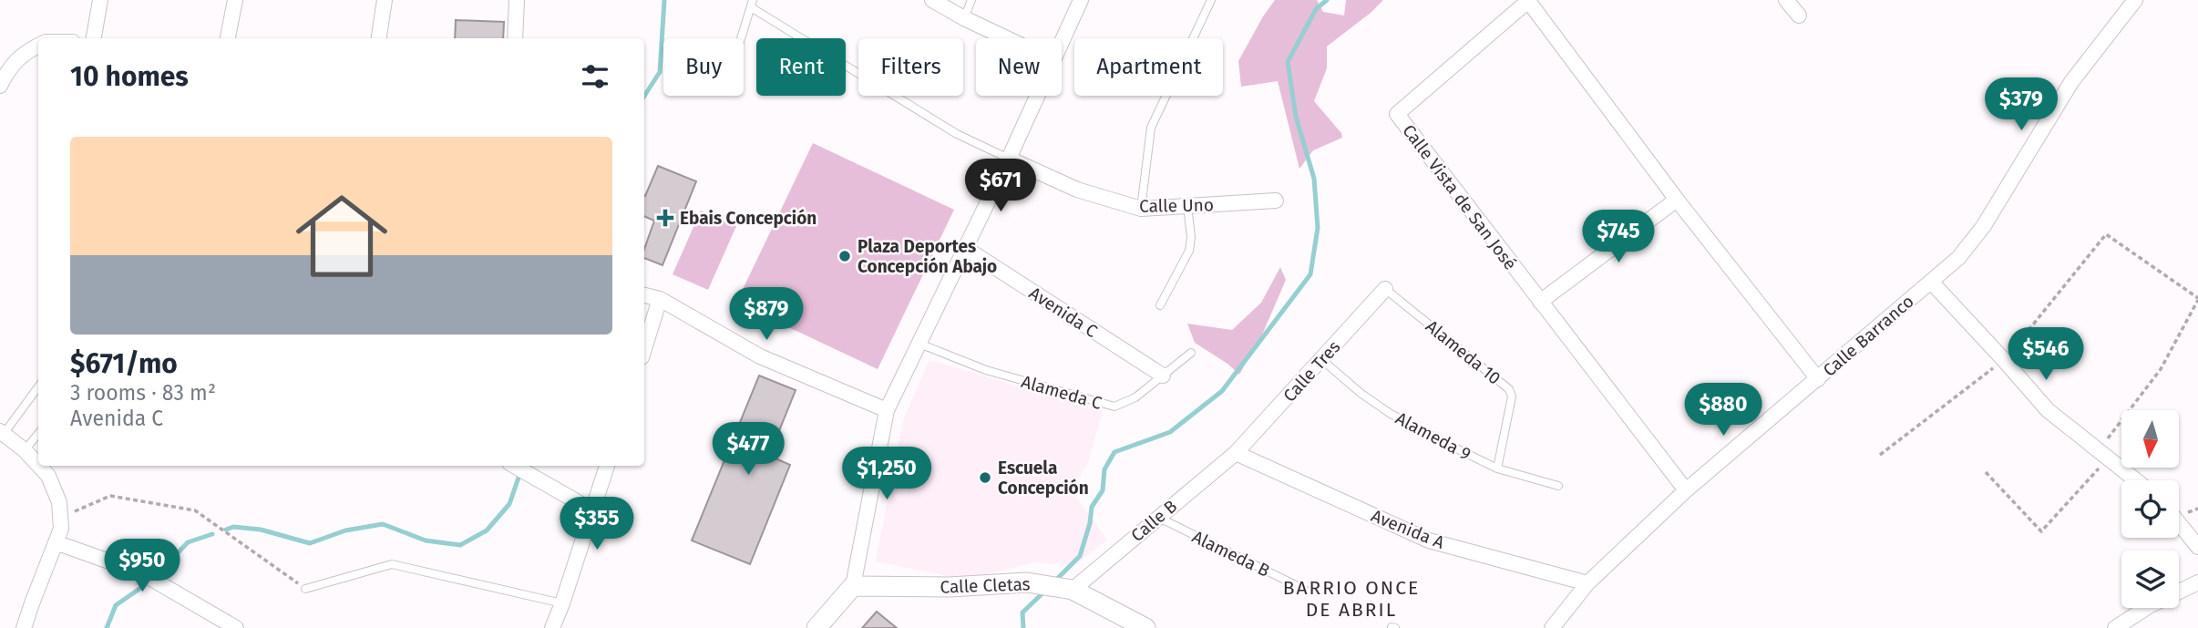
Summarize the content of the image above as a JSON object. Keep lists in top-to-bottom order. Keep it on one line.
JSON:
{"streets":{"street":["Calle Vista de San José","Calle Uno","Avenida C","Calle Barranco","Calle Tres","Calle B","Avenida A","Calle Cletas"],"lane":["Alameda 10","Alameda C","Alameda 9","Alameda B"]},"crossings":[["Calle Vista de San José","Calle Barranco"],["Avenida C","Alameda C"],["Calle Barranco","Avenida A"],["Alameda 10","Calle Tres"],["Alameda 10","Alameda 9"],["Calle Tres","Alameda 9"],["Calle Tres","Calle B"],["Calle Tres","Avenida A"],["Calle B","Avenida A"],["Calle B","Alameda B"],["Calle B","Calle Cletas"]],"districts":["BARRIO ONCE DE ABRIL"],"places":{"health":["Ebais Concepción"],"other":["Plaza Deportes Concepción Abajo","Escuela Concepción"]},"north":"bottom","page":{"chip":["Buy","Rent","Filters","New","Apartment"],"heading":"10 homes","price":["$379","$671","$745","$879","$546","$880","$477","$1,250","$355","$950"],"list":[{"name":"$671/mo","note":"3 rooms · 83 m² · Avenida C"}]}}
